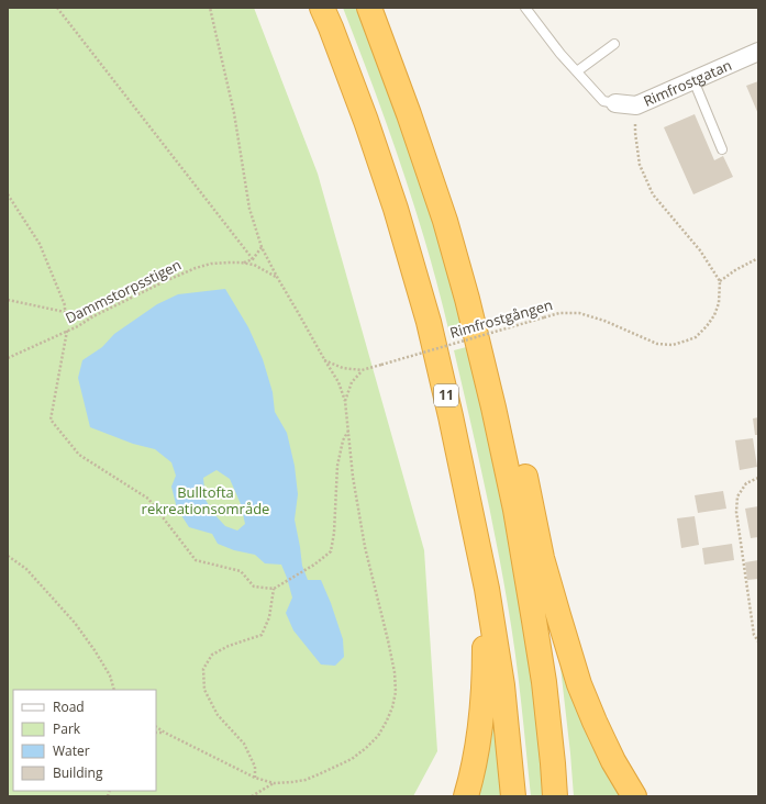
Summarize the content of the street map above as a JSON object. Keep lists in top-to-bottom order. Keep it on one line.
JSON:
{"streets":{"highway":["11"],"street":["Rimfrostgatan"],"path":["Dammstorpsstigen","Rimfrostgången"]},"parks":["Bulltofta rekreationsområde"],"legend":["Road","Park","Water","Building"]}
